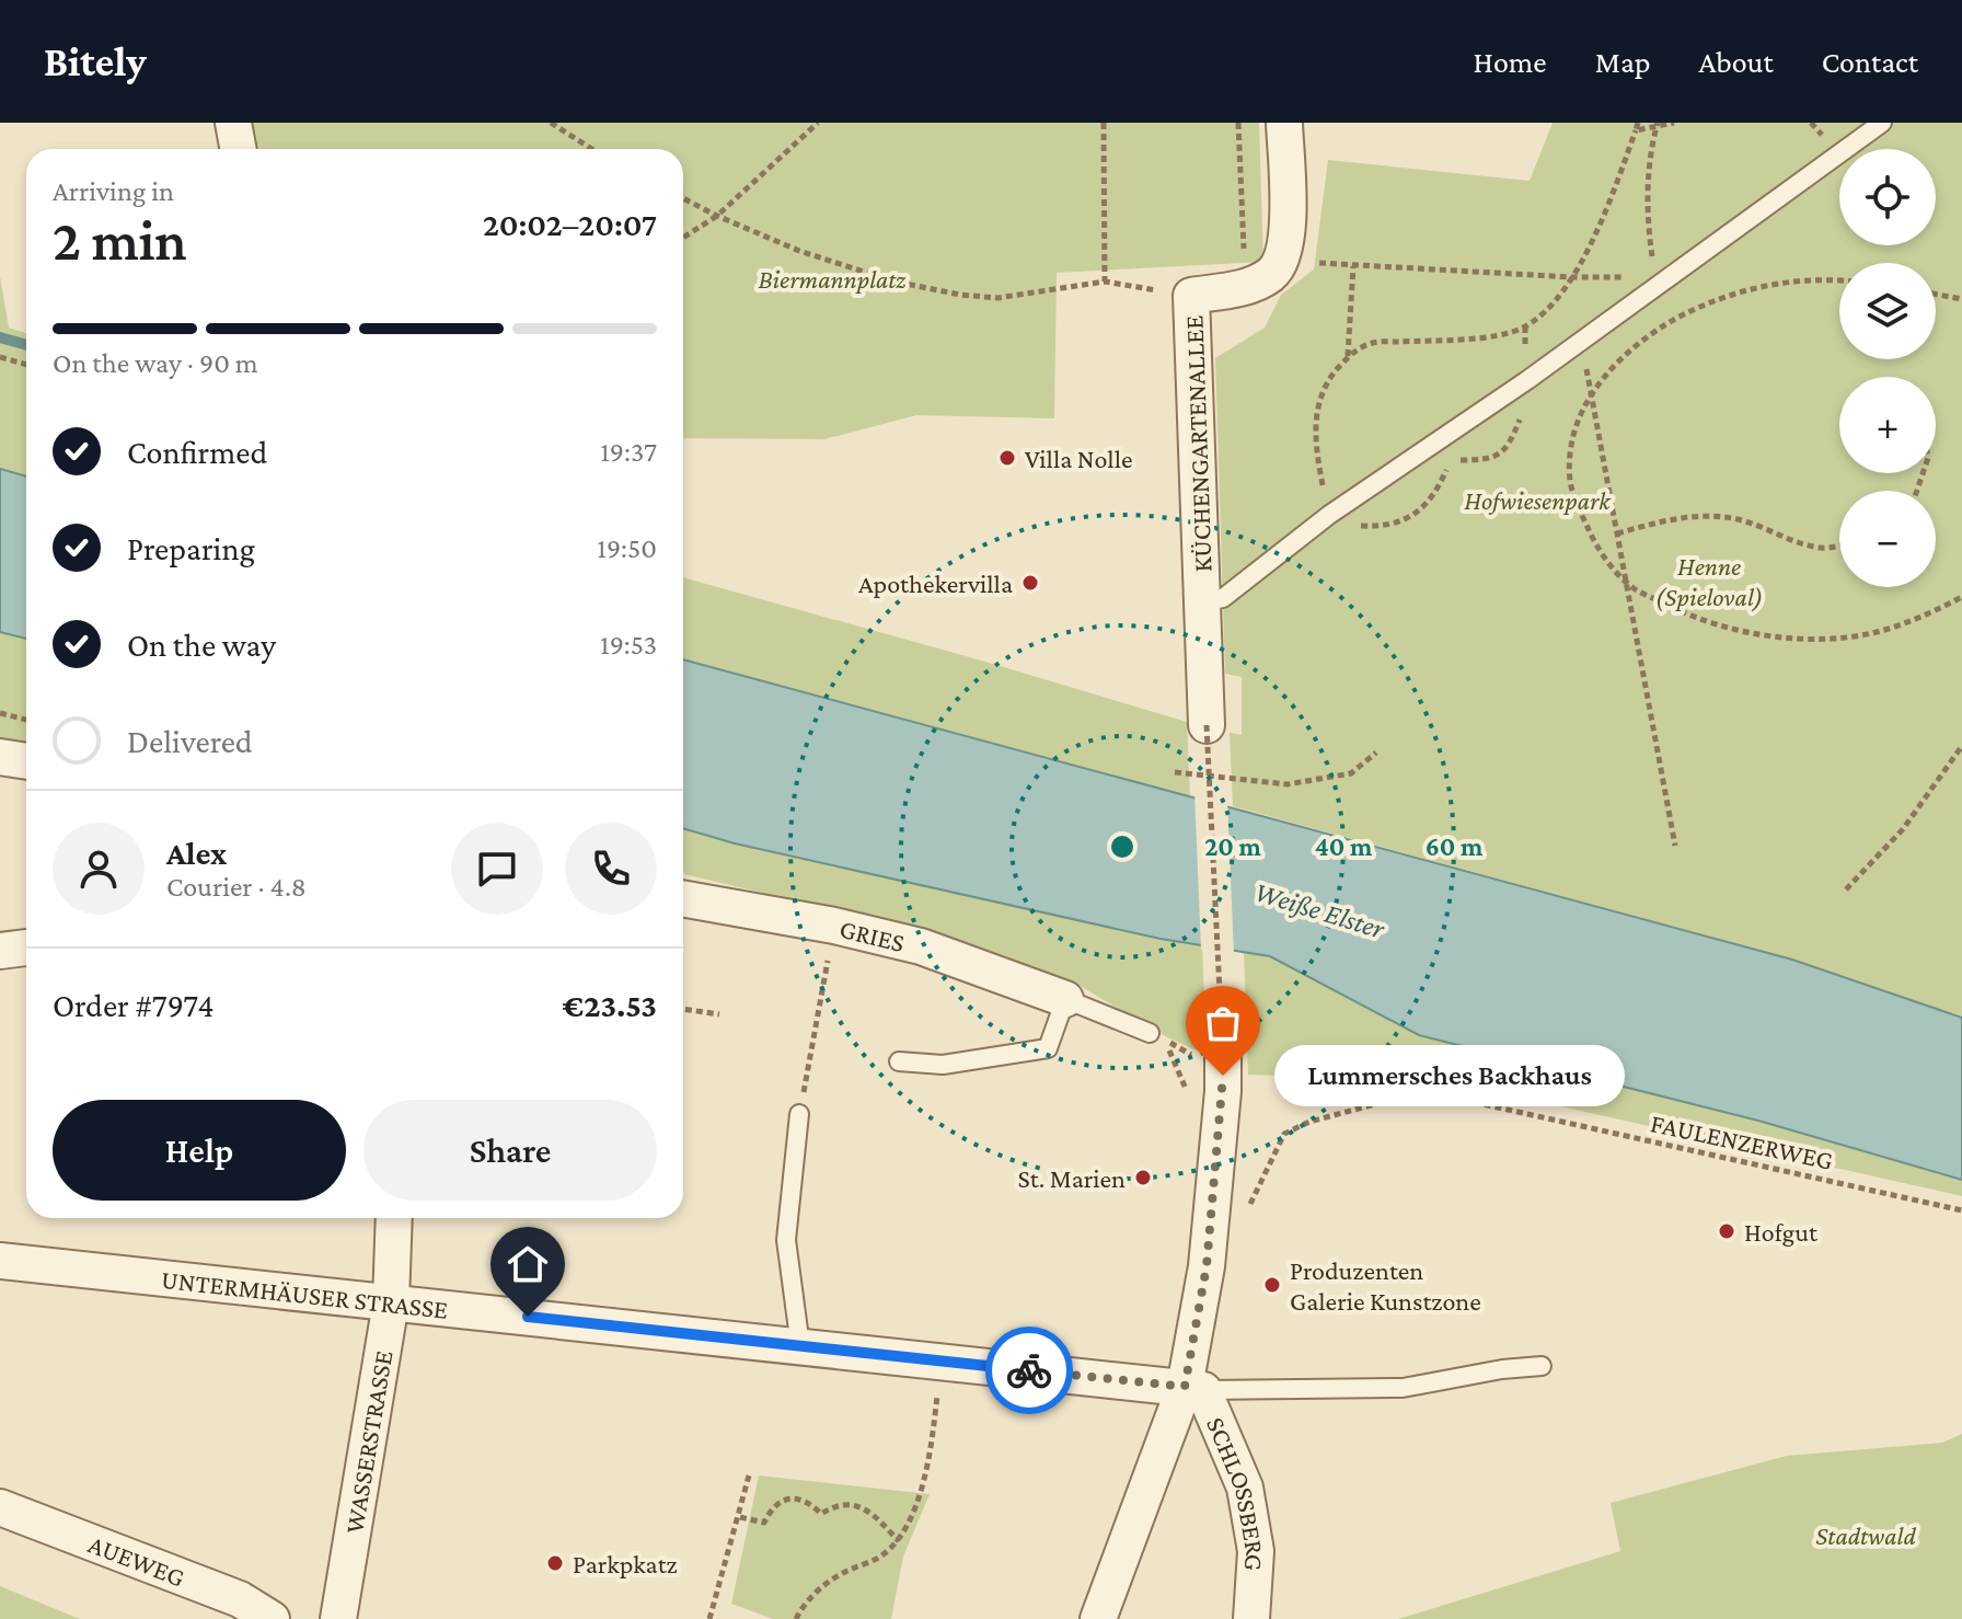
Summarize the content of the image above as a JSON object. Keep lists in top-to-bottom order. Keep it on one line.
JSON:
{"streets":{"street":["KÜCHENGARTENALLEE","GRIES","UNTERMHÄUSER STRASSE","WASSERSTRASSE","SCHLOSSBERG","AUEWEG"],"path":["FAULENZERWEG"]},"crossings":[["UNTERMHÄUSER STRASSE","WASSERSTRASSE"],["UNTERMHÄUSER STRASSE","SCHLOSSBERG"]],"water":["Weiße Elster"],"parks":["Biermannplatz","Hofwiesenpark","Henne (Spieloval)","Stadtwald"],"places":["Villa Nolle","Apothekervilla","Lummersches Backhaus","St. Marien","Hofgut","Produzenten Galerie Kunstzone","Parkpkatz"],"page":{"header":"Bitely","nav":["Home","Map","About","Contact"],"map_buttons":["+","−"],"heading":["2 min","Arriving in","20:02–20:07"],"panel":["Alex","Courier · 4.8","Order #7974","€23.53"],"bar":"On the way · 90 m","list":[["Confirmed","19:37"],["Preparing","19:50"],["On the way","19:53"],"Delivered"],"bubble":"Lummersches Backhaus","buttons":["Help","Share"]},"rings":["20 m","40 m","60 m"]}
